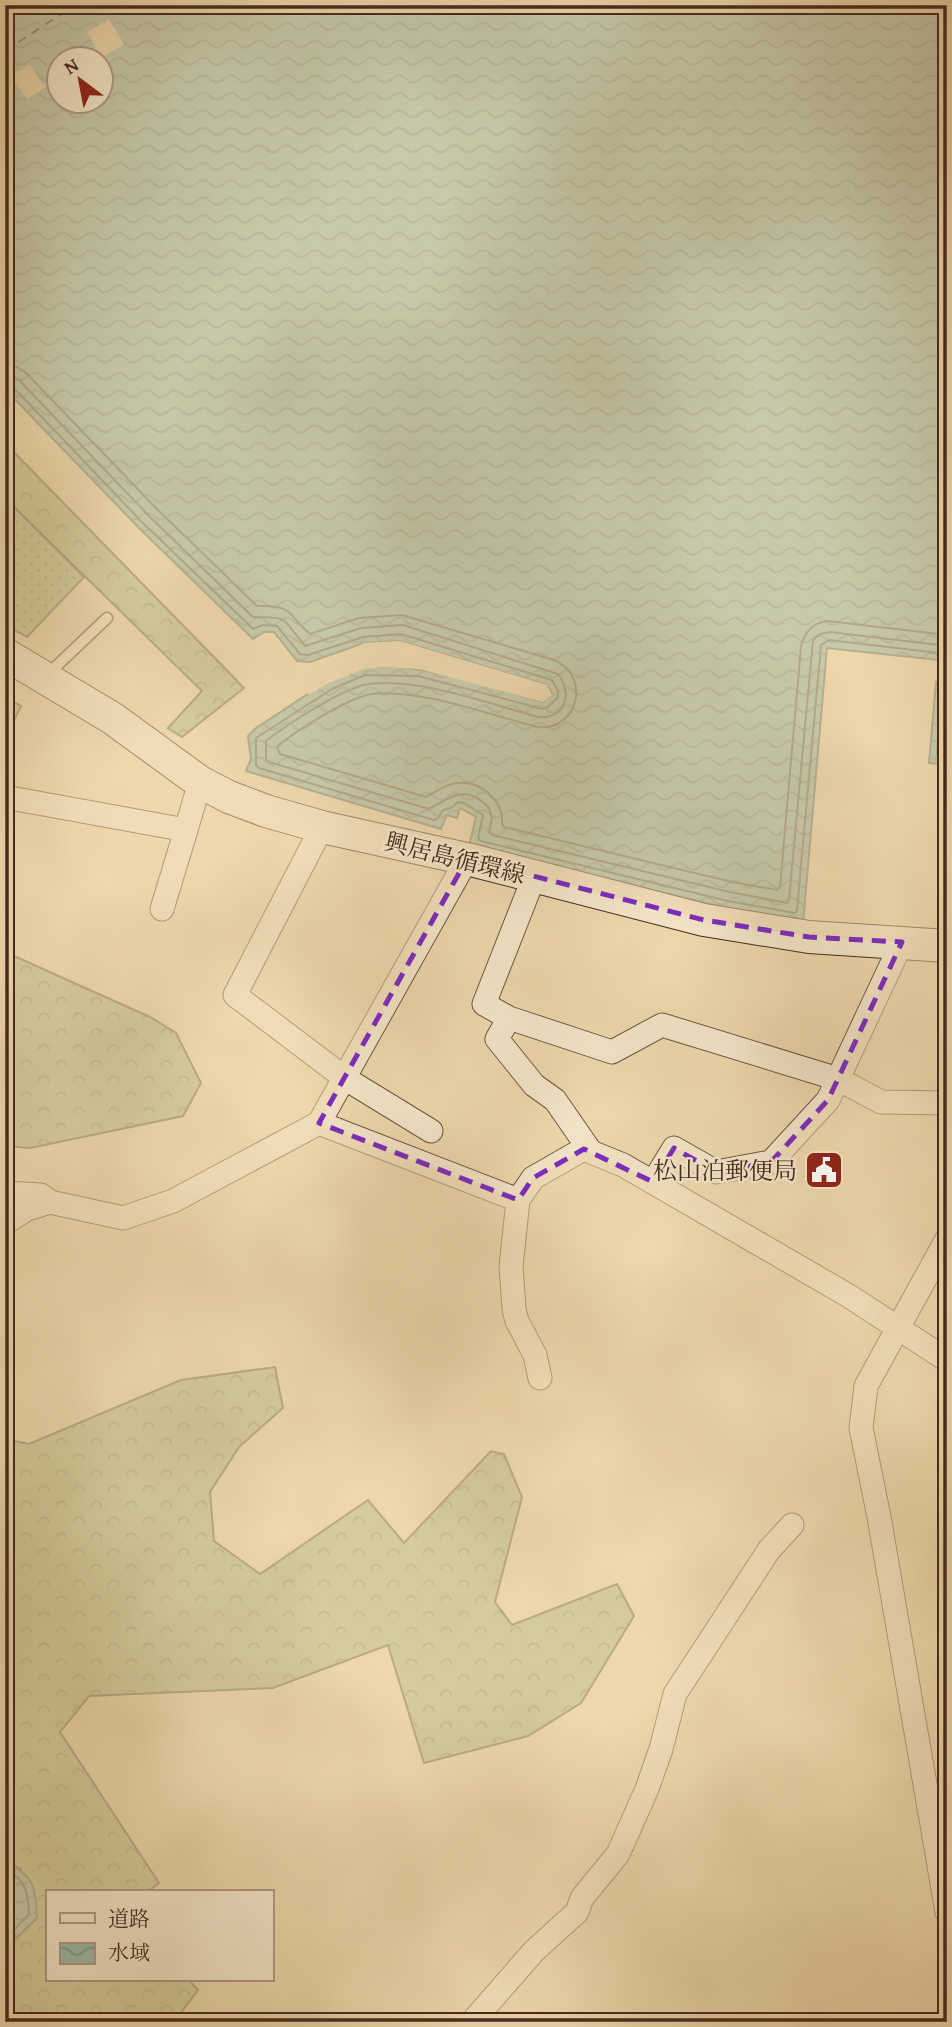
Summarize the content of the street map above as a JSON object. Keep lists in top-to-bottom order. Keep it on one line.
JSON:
{"streets":{"main road":["興居島循環線"]},"places":{"public building":["松山泊郵便局"]},"legend":["道路","水域"],"north":"top left"}
